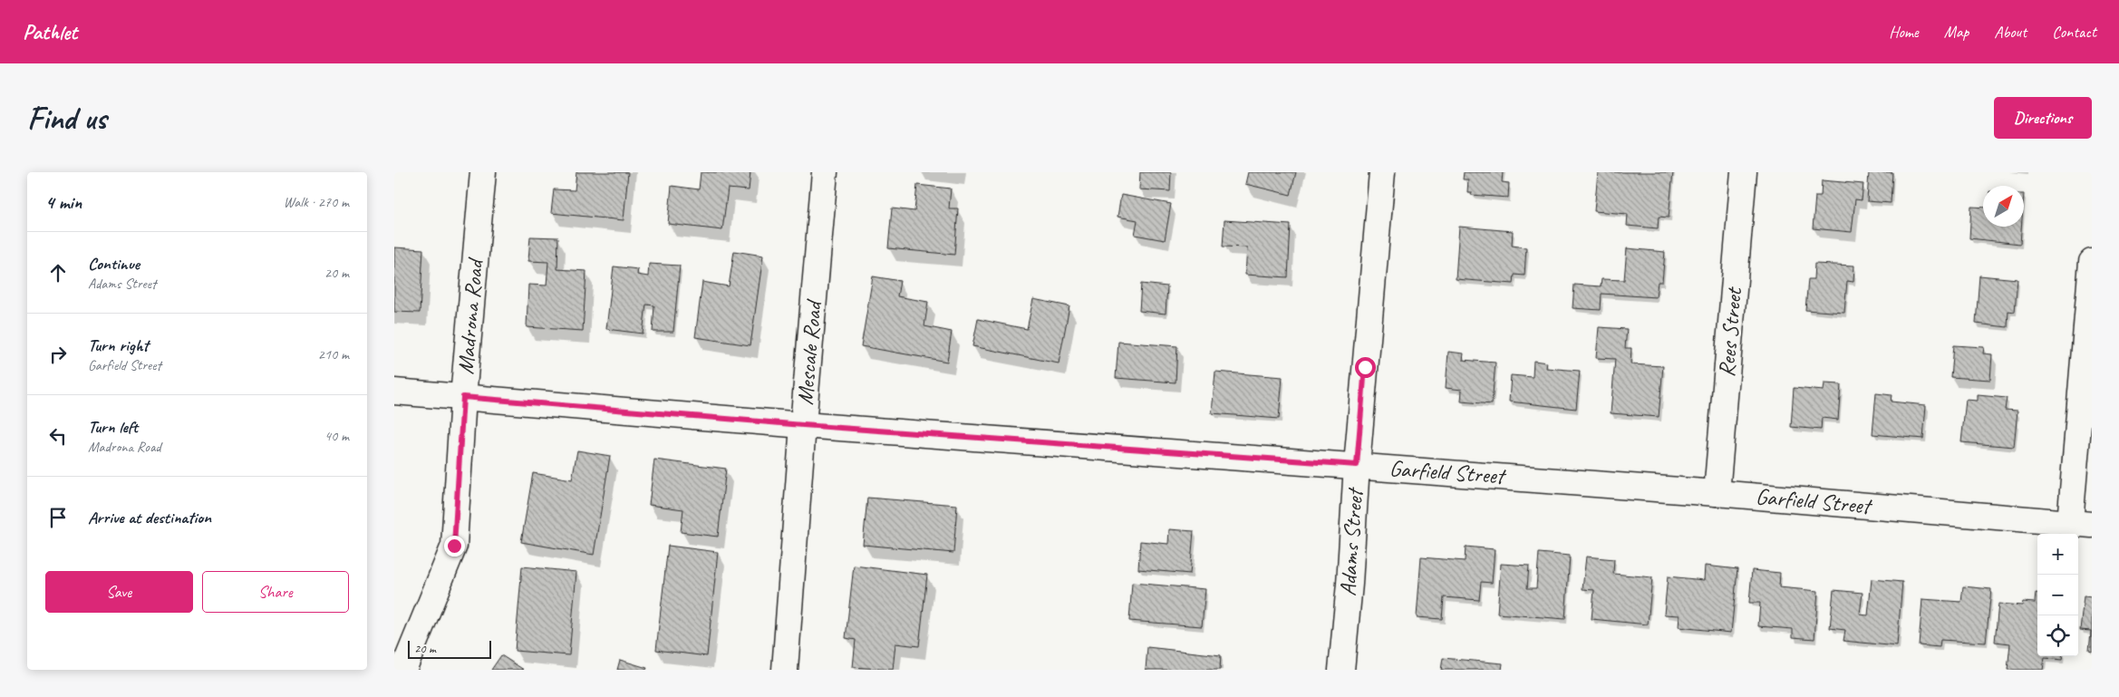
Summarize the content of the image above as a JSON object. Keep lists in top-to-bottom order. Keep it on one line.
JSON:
{"streets":{"street":["Madrona Road","Rees Street","Mescale Road","Garfield Street","Adams Street"]},"crossings":[["Madrona Road","Garfield Street"],["Rees Street","Garfield Street"],["Mescale Road","Garfield Street"],["Garfield Street","Adams Street"]],"scale_bar":"20 m","north":"top right","page":{"header":"Pathlet","nav":["Home","Map","About","Contact"],"buttons":["Directions",["Save","Share"]],"title":"Find us","heading":["4 min","Walk · 270 m"],"list":[["Continue","Adams Street","20 m"],["Turn right","Garfield Street","210 m"],["Turn left","Madrona Road","40 m"],"Arrive at destination"],"map_buttons":["+","−"],"scale":"20 m"}}
